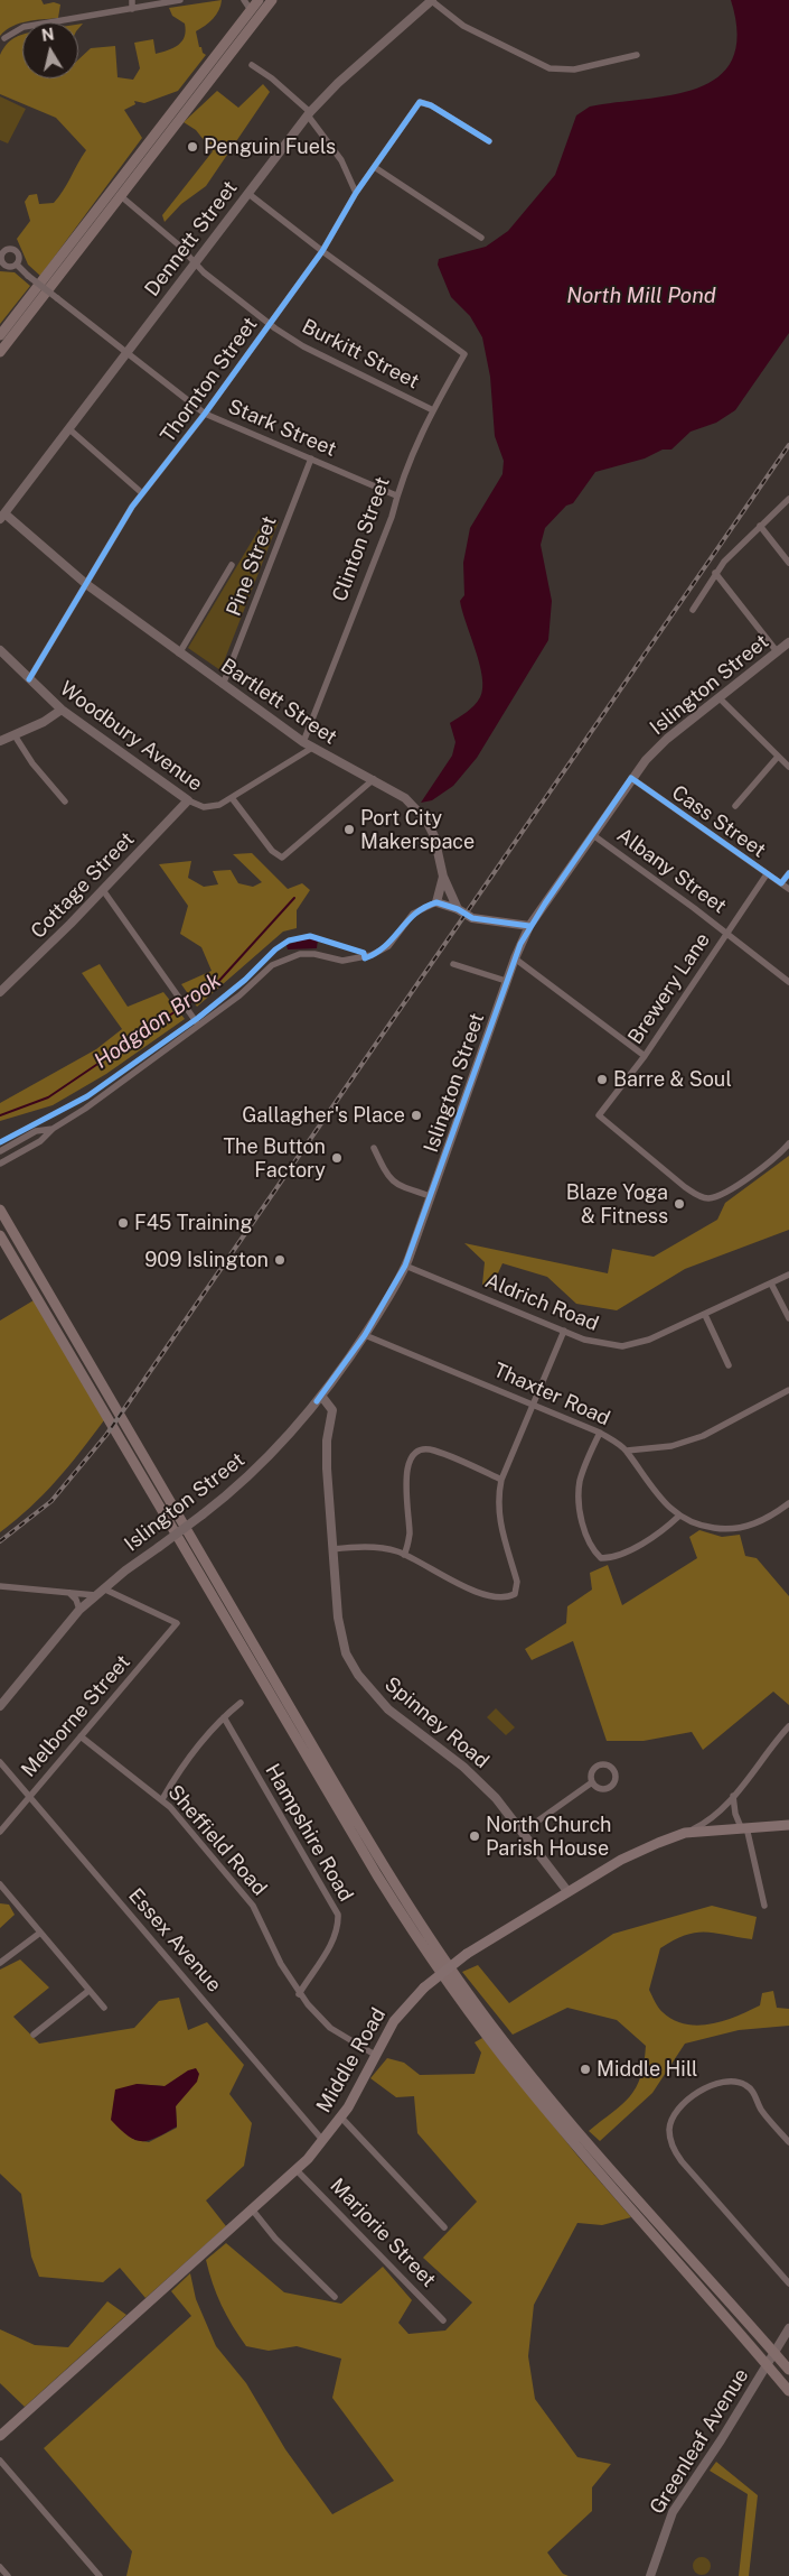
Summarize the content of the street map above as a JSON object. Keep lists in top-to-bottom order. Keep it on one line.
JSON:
{"streets":{"main road":["Middle Road"],"street":["Dennett Street","Burkitt Street","Thornton Street","Stark Street","Clinton Street","Pine Street","Islington Street","Bartlett Street","Woodbury Avenue","Cass Street","Albany Street","Cottage Street","Brewery Lane","Aldrich Road","Thaxter Road","Melborne Street","Spinney Road","Hampshire Road","Sheffield Road","Essex Avenue","Marjorie Street","Greenleaf Avenue"]},"crossings":[["Dennett Street","Burkitt Street"],["Dennett Street","Stark Street"],["Dennett Street","Bartlett Street"],["Burkitt Street","Thornton Street"],["Burkitt Street","Clinton Street"],["Thornton Street","Stark Street"],["Thornton Street","Clinton Street"],["Thornton Street","Bartlett Street"],["Thornton Street","Woodbury Avenue"],["Stark Street","Clinton Street"],["Stark Street","Pine Street"],["Clinton Street","Bartlett Street"],["Pine Street","Bartlett Street"],["Islington Street","Cass Street"],["Islington Street","Albany Street"],["Islington Street","Aldrich Road"],["Islington Street","Thaxter Road"],["Islington Street","Melborne Street"],["Islington Street","Spinney Road"],["Bartlett Street","Woodbury Avenue"],["Woodbury Avenue","Cottage Street"],["Cass Street","Albany Street"],["Albany Street","Brewery Lane"],["Melborne Street","Sheffield Road"],["Melborne Street","Essex Avenue"],["Spinney Road","Middle Road"],["Hampshire Road","Sheffield Road"],["Sheffield Road","Middle Road"],["Essex Avenue","Middle Road"],["Middle Road","Marjorie Street"]],"water":["North Mill Pond","Hodgdon Brook"],"places":["Penguin Fuels","Port City Makerspace","Barre & Soul","Gallagher's Place","The Button Factory","Blaze Yoga & Fitness","F45 Training","909 Islington","North Church Parish House","Middle Hill"],"north":"top"}
